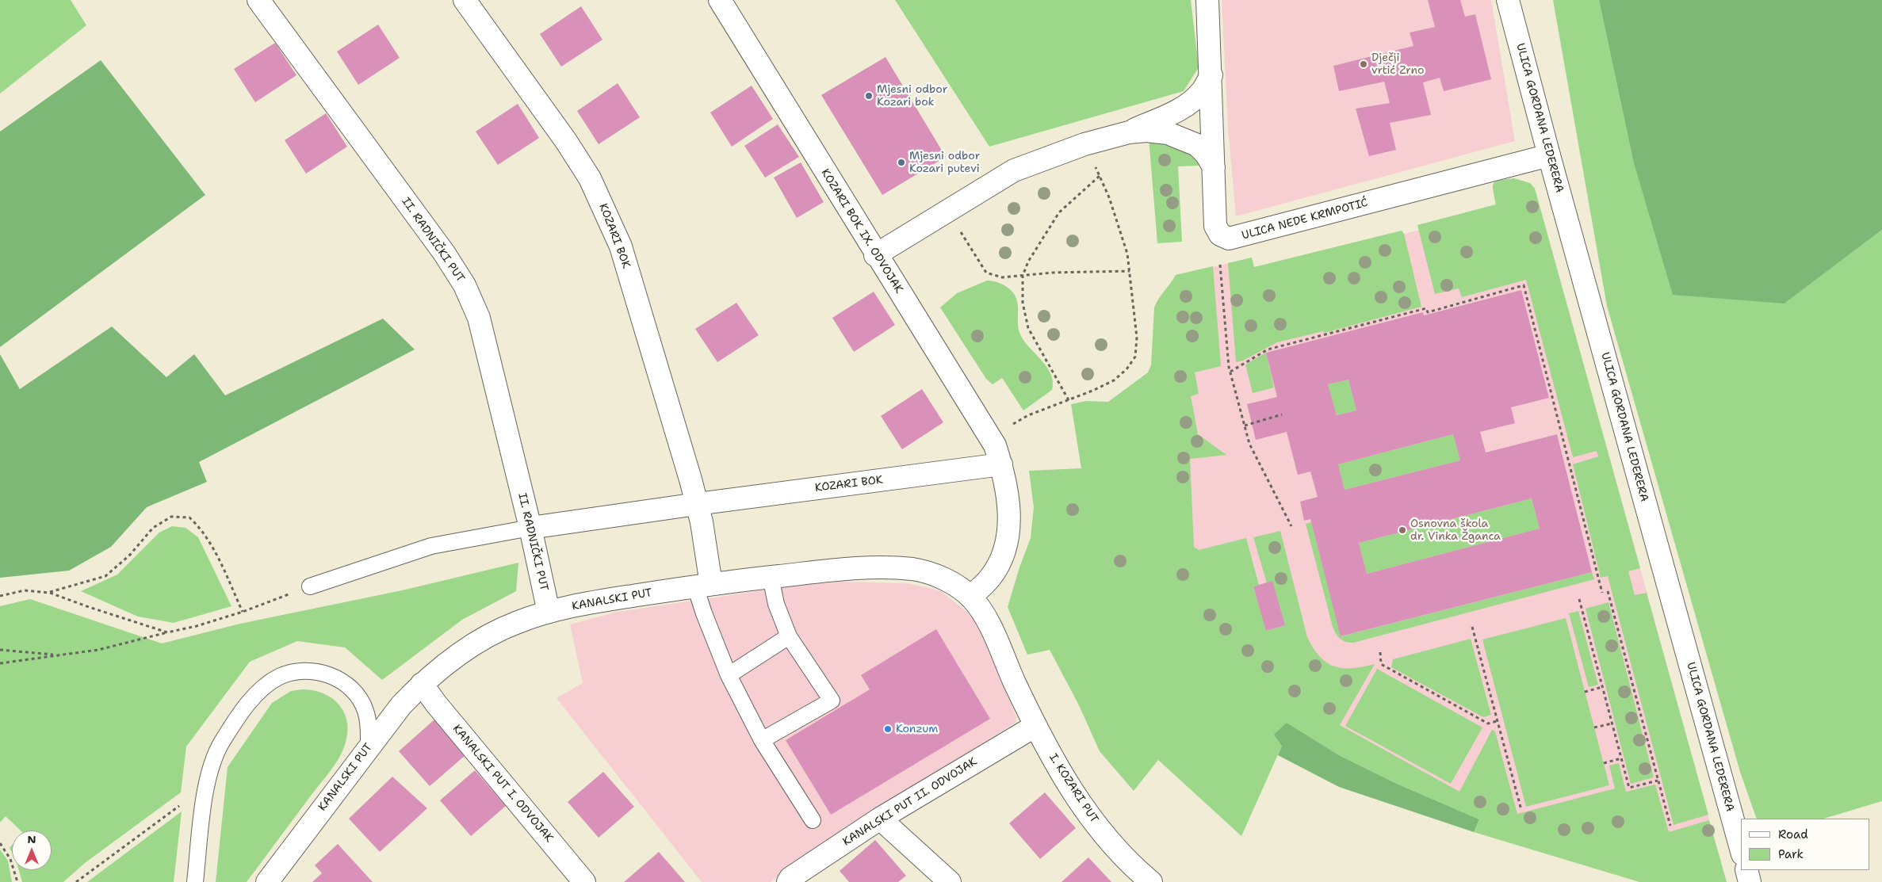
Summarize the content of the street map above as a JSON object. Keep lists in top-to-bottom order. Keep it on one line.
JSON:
{"streets":{"street":["ULICA GORDANA LEDERERA","ULICA NEDE KRMPOTIĆ","KOZARI BOK IX. ODVOJAK","KOZARI BOK","II. RADNIČKI PUT","KANALSKI PUT","KANALSKI PUT I. ODVOJAK","I. KOZARI PUT","KANALSKI PUT II. ODVOJAK"]},"crossings":[["ULICA GORDANA LEDERERA","ULICA NEDE KRMPOTIĆ"],["KOZARI BOK IX. ODVOJAK","KOZARI BOK"],["KOZARI BOK IX. ODVOJAK","KANALSKI PUT"],["KOZARI BOK","II. RADNIČKI PUT"],["KOZARI BOK","KANALSKI PUT"],["II. RADNIČKI PUT","KANALSKI PUT"],["KANALSKI PUT","KANALSKI PUT I. ODVOJAK"],["KANALSKI PUT","I. KOZARI PUT"],["I. KOZARI PUT","KANALSKI PUT II. ODVOJAK"]],"places":["Dječji vrtić Zrno","Mjesni odbor Kozari bok","Mjesni odbor Kozari putevi","Osnovna škola dr. Vinka Žganca","Konzum"],"legend":["Road","Park"],"north":"top"}
